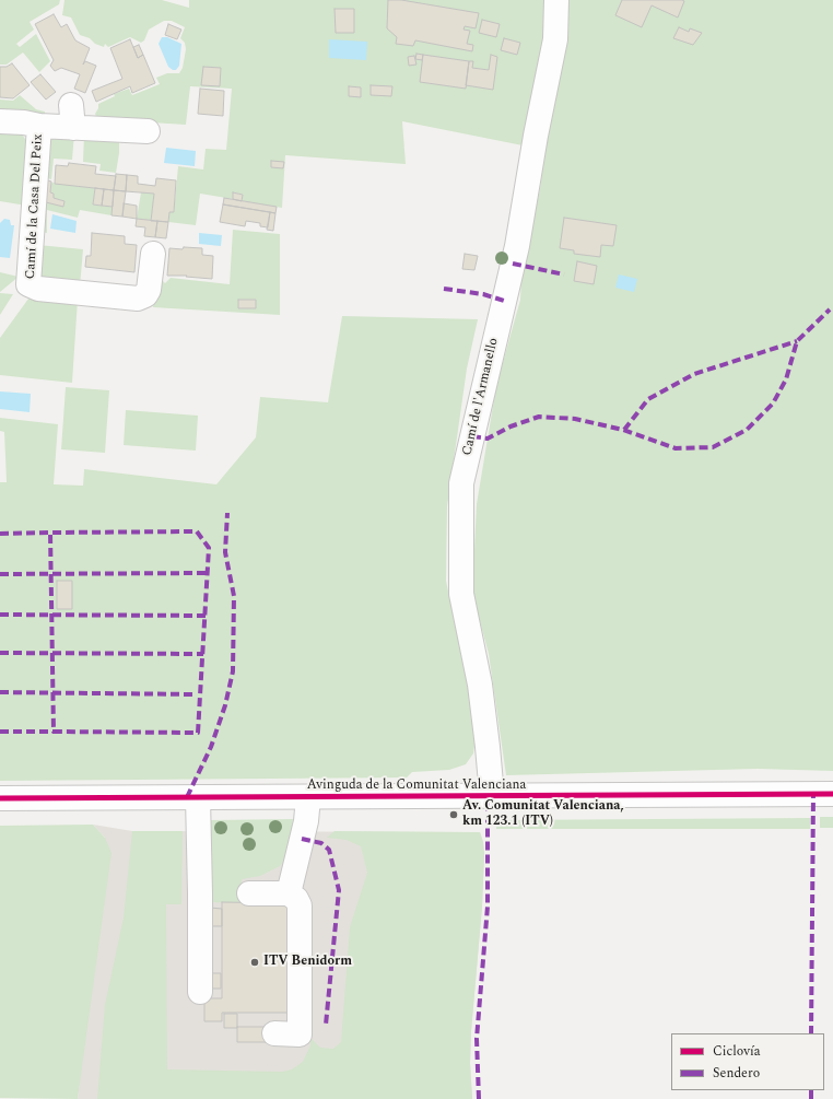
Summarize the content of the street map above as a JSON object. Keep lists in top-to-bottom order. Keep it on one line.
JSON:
{"streets":{"main road":["Camí de la Casa Del Peix","Camí de l'Armanello","Avinguda de la Comunitat Valenciana"]},"crossings":[["Camí de l'Armanello","Avinguda de la Comunitat Valenciana"]],"places":["Av. Comunitat Valenciana, km 123.1 (ITV)","ITV Benidorm"],"legend":["Ciclovía","Sendero"]}
